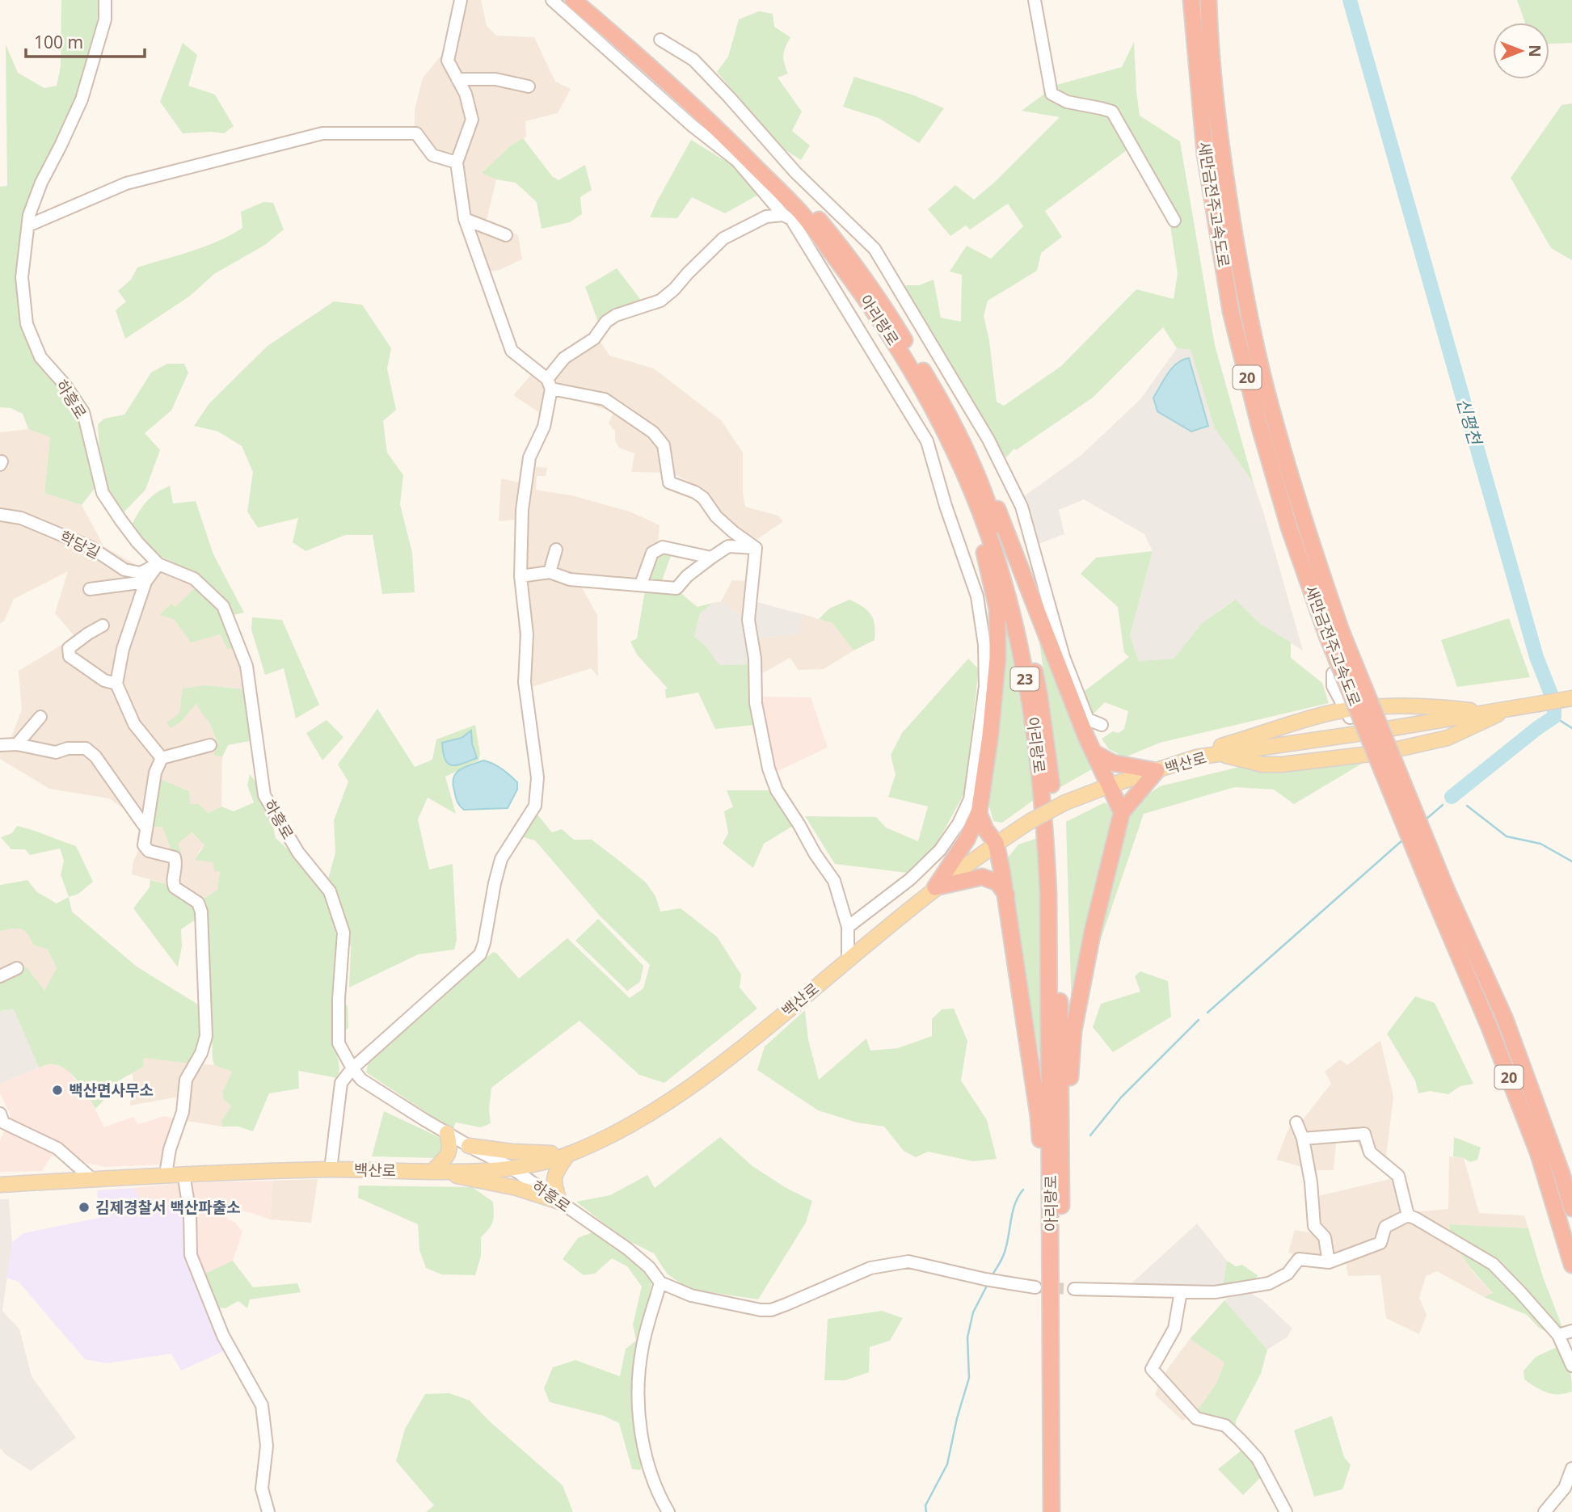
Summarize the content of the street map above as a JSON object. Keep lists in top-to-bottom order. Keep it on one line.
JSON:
{"streets":{"highway":["새만금전주고속도로","아리랑로","20","23"],"main road":["백산로"],"street":["하흥로","학당길"]},"crossings":[["하흥로","학당길"],["하흥로","백산로"]],"water":["신평천"],"places":["백산면사무소","김제경찰서 백산파출소"],"scale_bar":"100 m","north":"right"}
